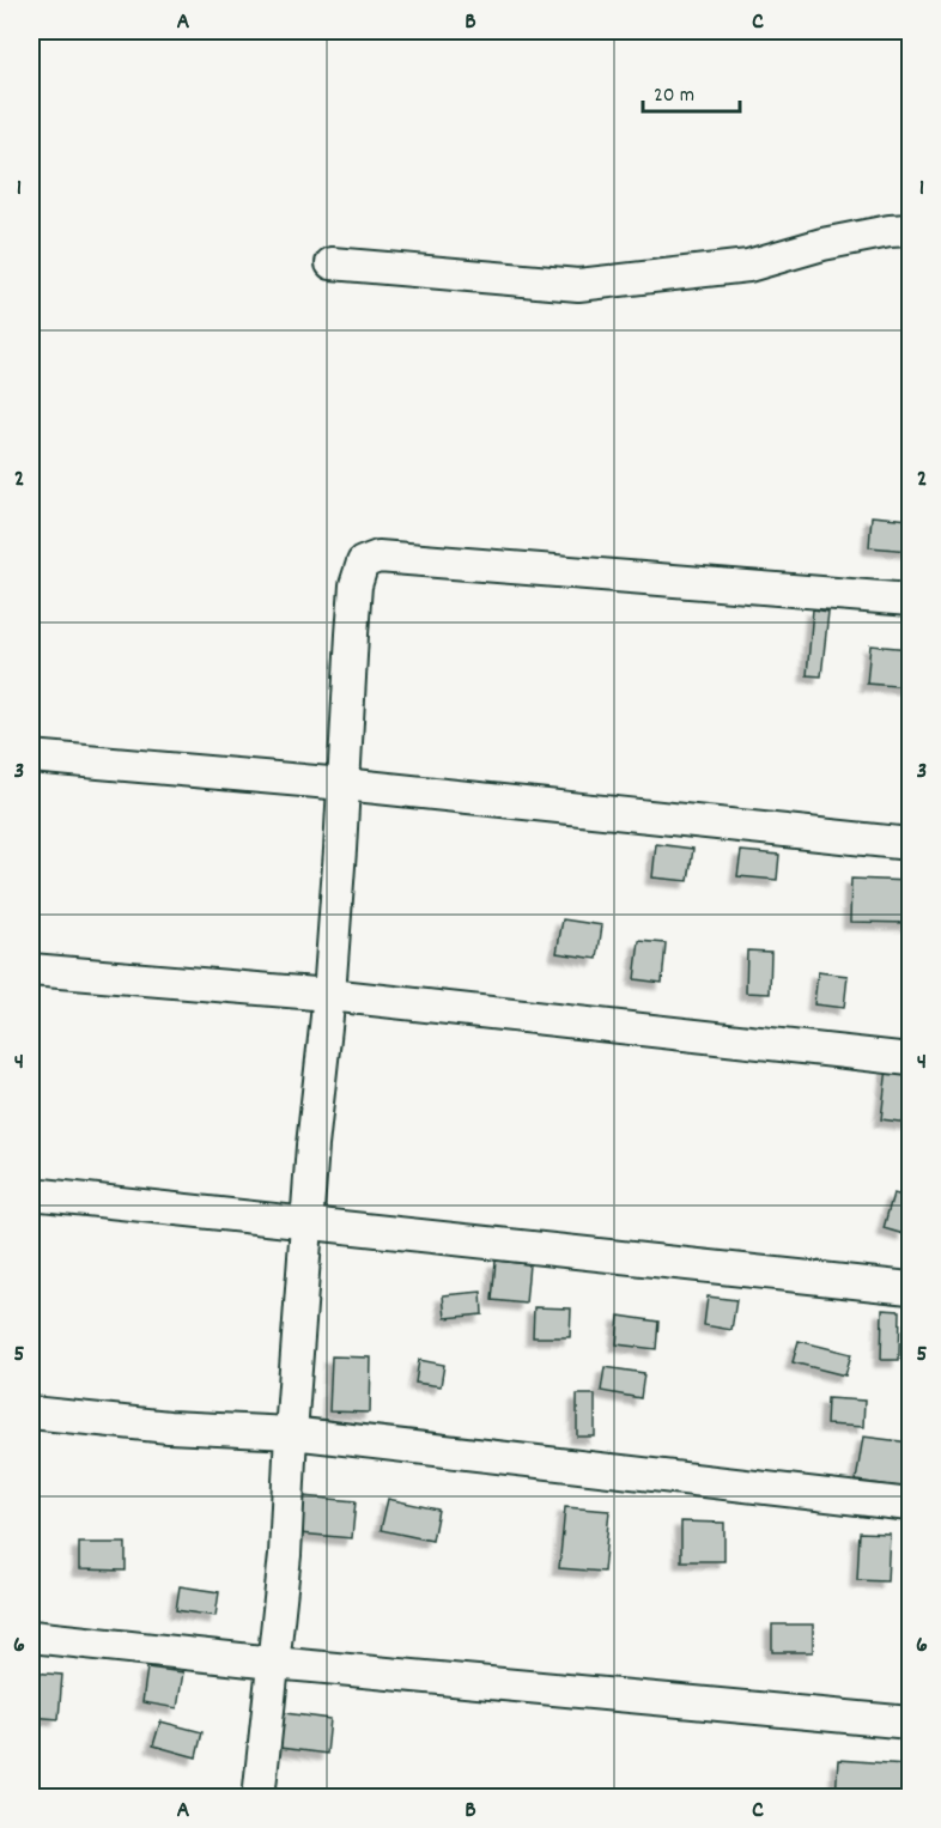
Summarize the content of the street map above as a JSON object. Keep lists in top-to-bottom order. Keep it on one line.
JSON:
{"scale_bar":"20 m","grid":{"columns":["A","B","C"],"rows":["1","2","3","4","5","6"]}}
